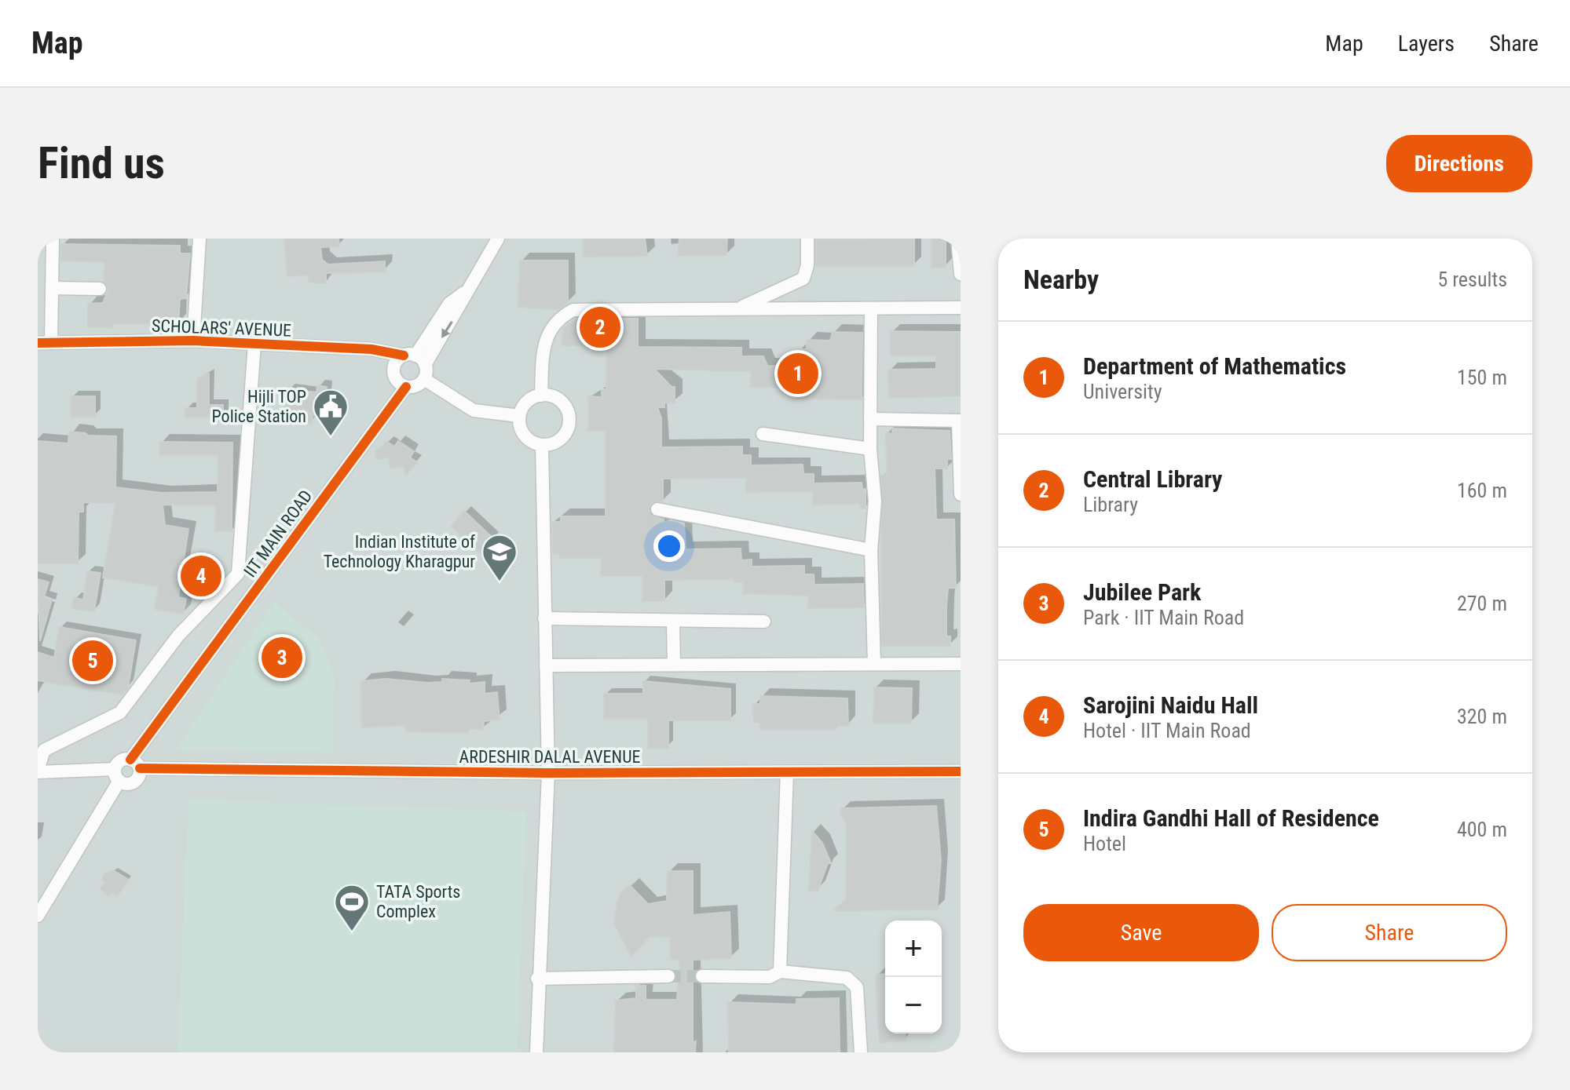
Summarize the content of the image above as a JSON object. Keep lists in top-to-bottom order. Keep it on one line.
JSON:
{"streets":{"street":["SCHOLARS' AVENUE","IIT MAIN ROAD","ARDESHIR DALAL AVENUE"]},"crossings":[["SCHOLARS' AVENUE","IIT MAIN ROAD"],["IIT MAIN ROAD","ARDESHIR DALAL AVENUE"]],"places":{"public building":["Hijli TOP Police Station"],"school or university":["Indian Institute of Technology Kharagpur"],"sports":["TATA Sports Complex"]},"page":{"header":"Map","nav":["Map","Layers","Share"],"buttons":["Directions",["Save","Share"]],"title":"Find us","heading":["Nearby","5 results"],"pins":["2","1","4","3","5"],"list":[{"mark":"1","name":"Department of Mathematics","note":"University","value":"150 m"},{"mark":"2","name":"Central Library","note":"Library","value":"160 m"},{"mark":"3","name":"Jubilee Park","note":"Park · IIT Main Road","value":"270 m"},{"mark":"4","name":"Sarojini Naidu Hall","note":"Hotel · IIT Main Road","value":"320 m"},{"mark":"5","name":"Indira Gandhi Hall of Residence","note":"Hotel","value":"400 m"}],"map_buttons":["+","−"]}}
